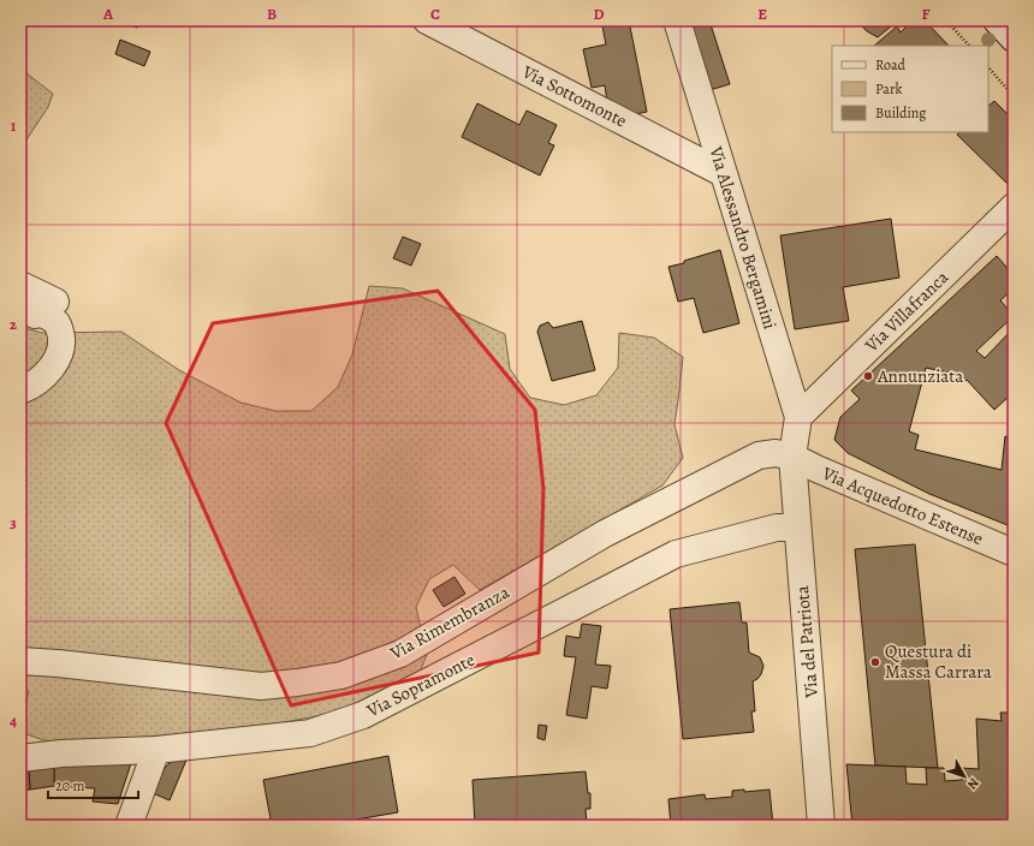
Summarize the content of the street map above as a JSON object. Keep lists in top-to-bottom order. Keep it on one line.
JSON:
{"streets":{"street":["Via Sottomonte","Via Alessandro Bergamini","Via Villafranca","Via Acquedotto Estense","Via Rimembranza","Via del Patriota","Via Sopramonte"]},"crossings":[["Via Sottomonte","Via Alessandro Bergamini"],["Via Alessandro Bergamini","Via Villafranca"],["Via Alessandro Bergamini","Via Acquedotto Estense"],["Via Alessandro Bergamini","Via Rimembranza"],["Via Alessandro Bergamini","Via del Patriota"],["Via Acquedotto Estense","Via Rimembranza"],["Via Acquedotto Estense","Via del Patriota"],["Via Rimembranza","Via del Patriota"],["Via del Patriota","Via Sopramonte"]],"places":["Annunziata","Questura di Massa Carrara"],"legend":["Road","Park","Building"],"scale_bar":"20 m","north":"bottom right","grid":{"columns":["A","B","C","D","E","F"],"rows":["1","2","3","4"]}}
